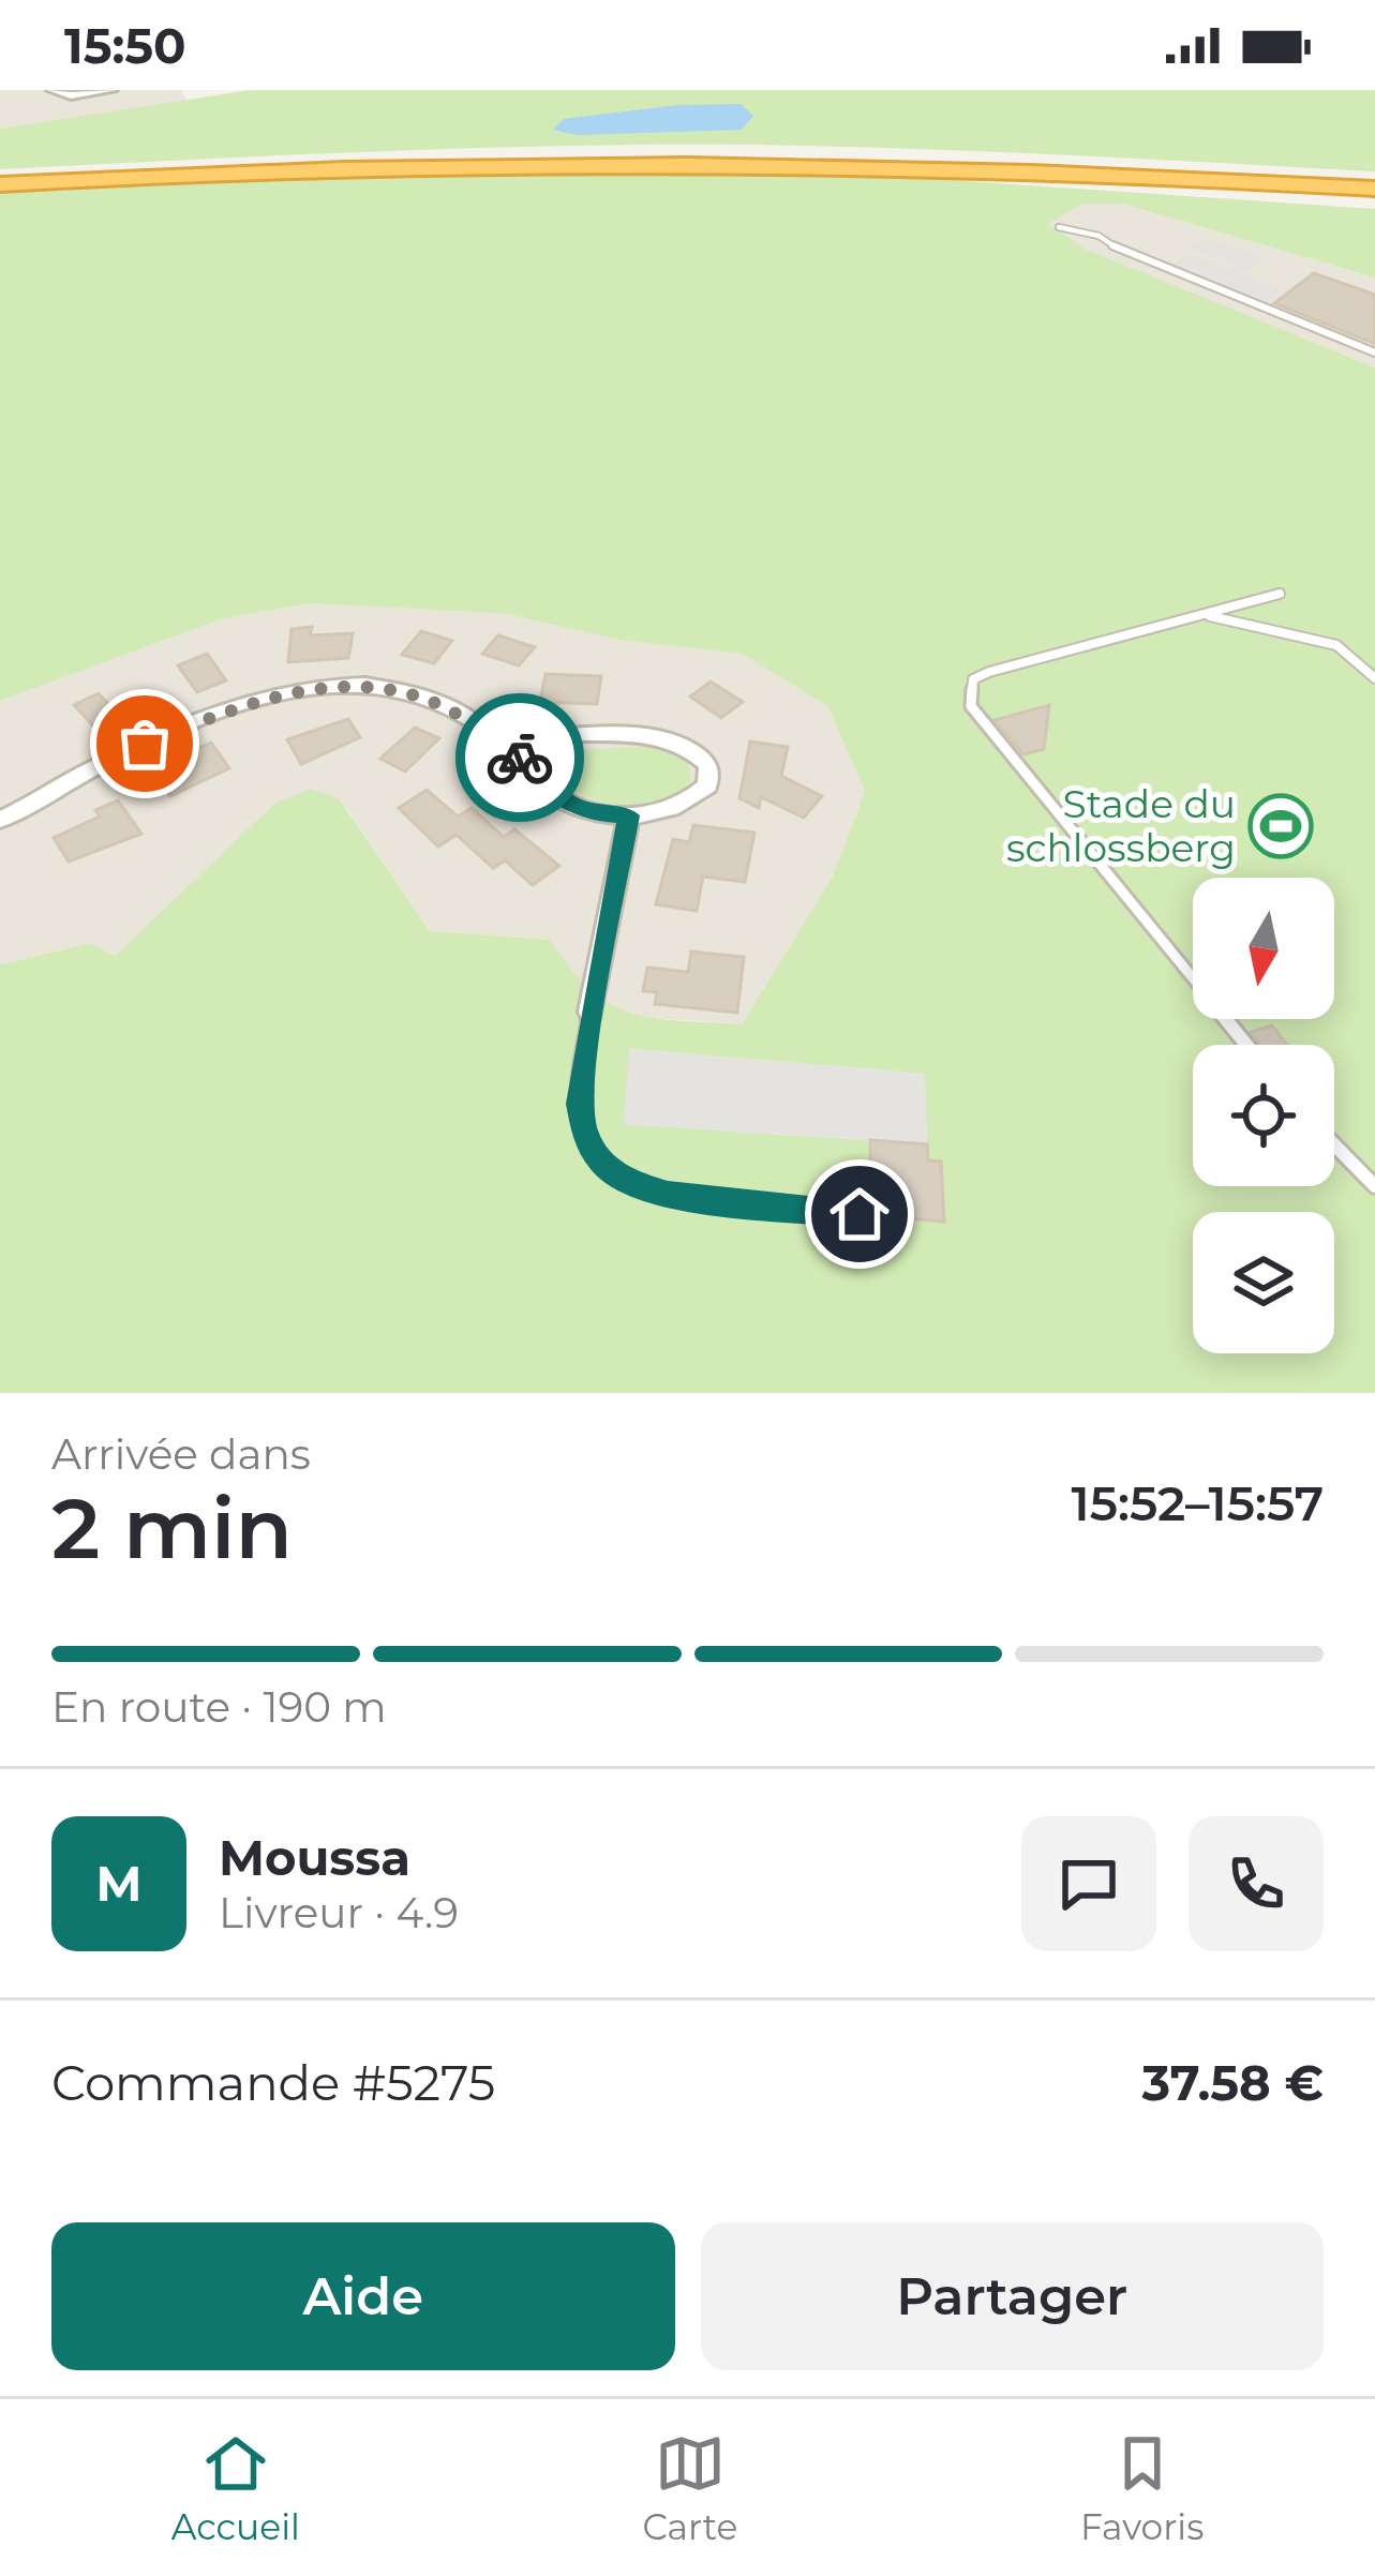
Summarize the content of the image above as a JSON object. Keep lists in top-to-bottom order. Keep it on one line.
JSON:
{"places":{"sports":["Stade du schlossberg"]},"north":"bottom","page":{"status":"15:50","heading":["2 min","Arrivée dans","15:52–15:57"],"panel":["Moussa","Livreur · 4.9","Commande #5275","37.58 €"],"bar":"En route · 190 m","round":"M","buttons":["Aide","Partager"],"tabs":["Accueil","Carte","Favoris"]}}
